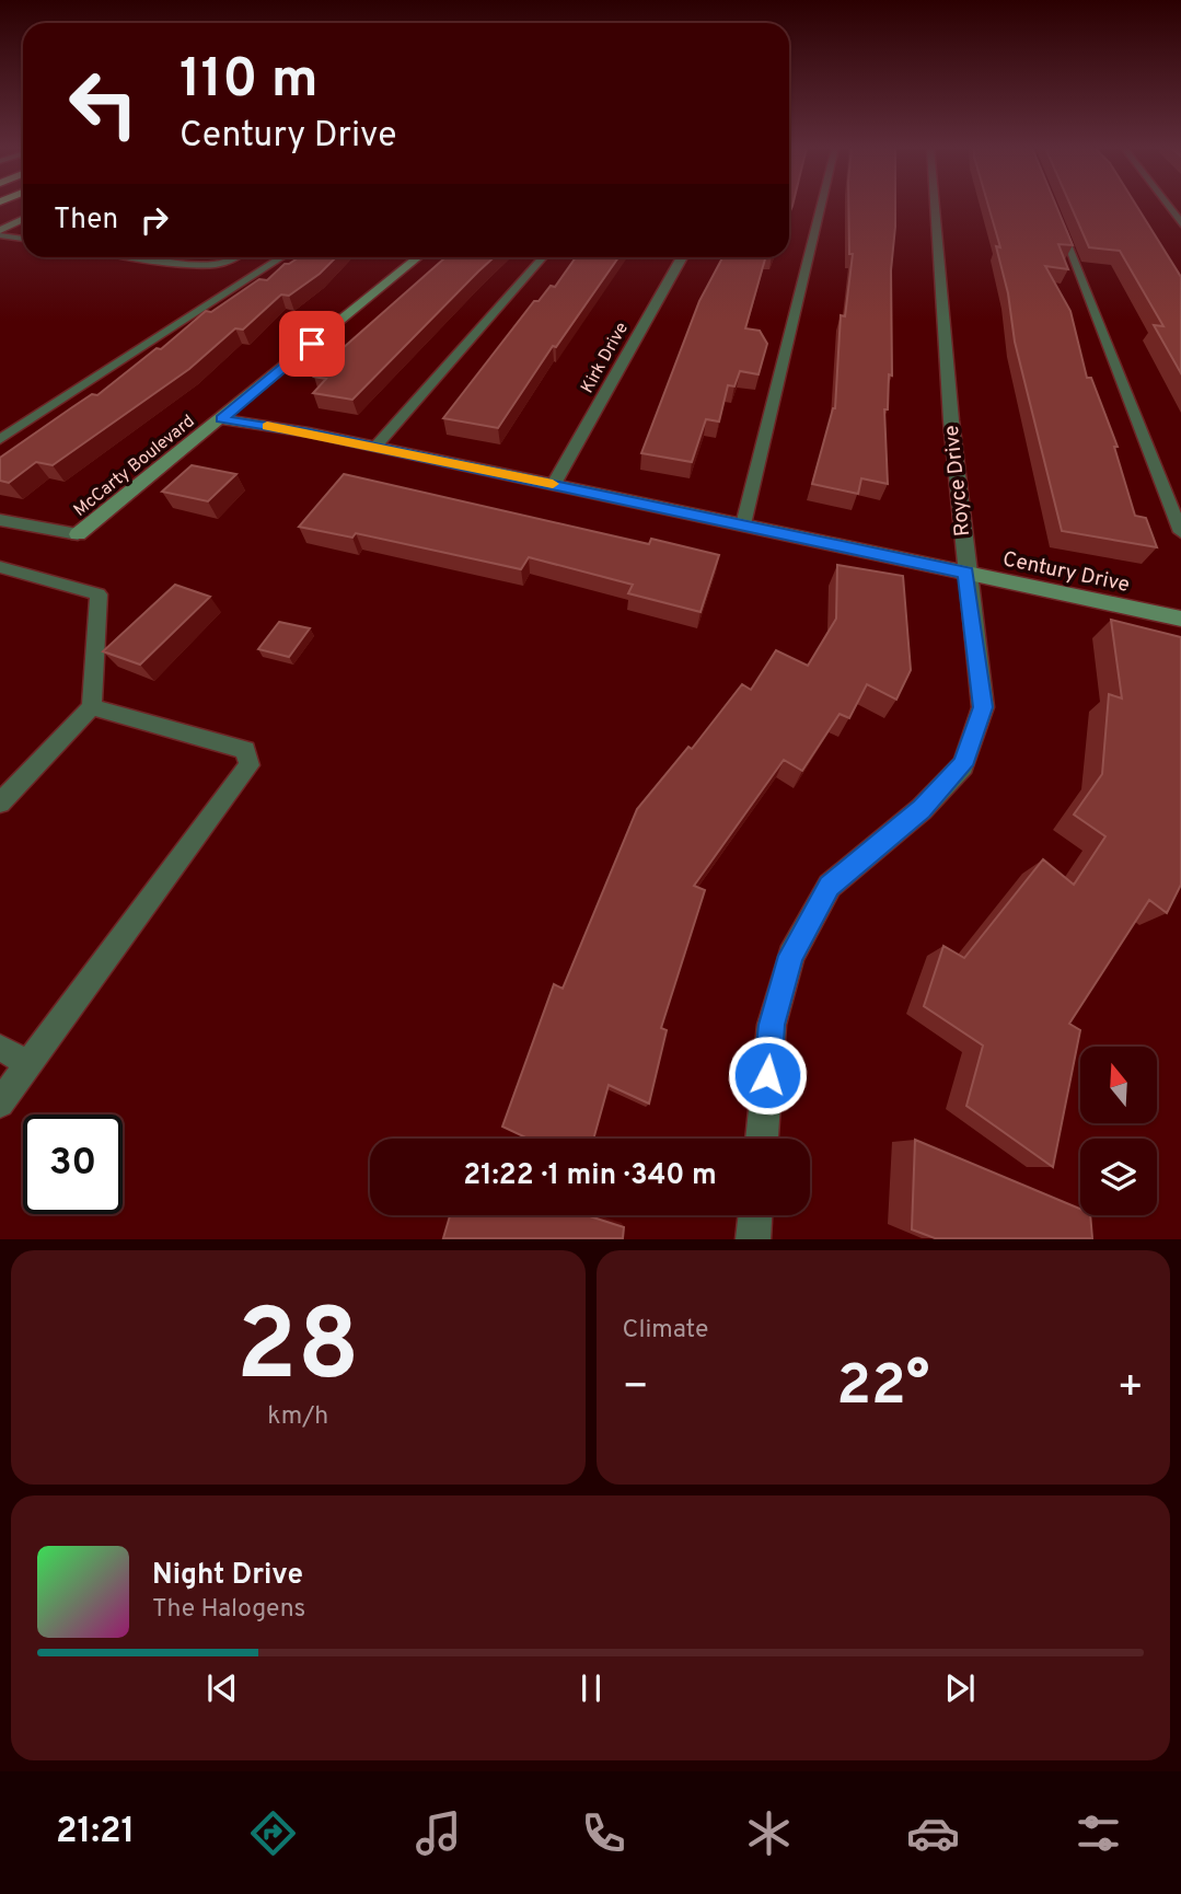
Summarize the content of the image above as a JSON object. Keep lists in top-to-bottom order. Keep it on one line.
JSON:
{"streets":{"main road":["McCarty Boulevard","Century Drive"],"street":["Kirk Drive","Royce Drive"]},"crossings":[["Kirk Drive","Century Drive"],["McCarty Boulevard","Century Drive"],["Royce Drive","Century Drive"]],"north":"top","page":{"turn":["110 m","Century Drive"],"then":"Then","limit":"30","trip":"21:22 · 1 min · 340 m","tile":[["28","km/h"],"Climate"],"heat":["−","22°","+"],"song":["Night Drive","The Halogens"],"tabs":"21:21"}}
